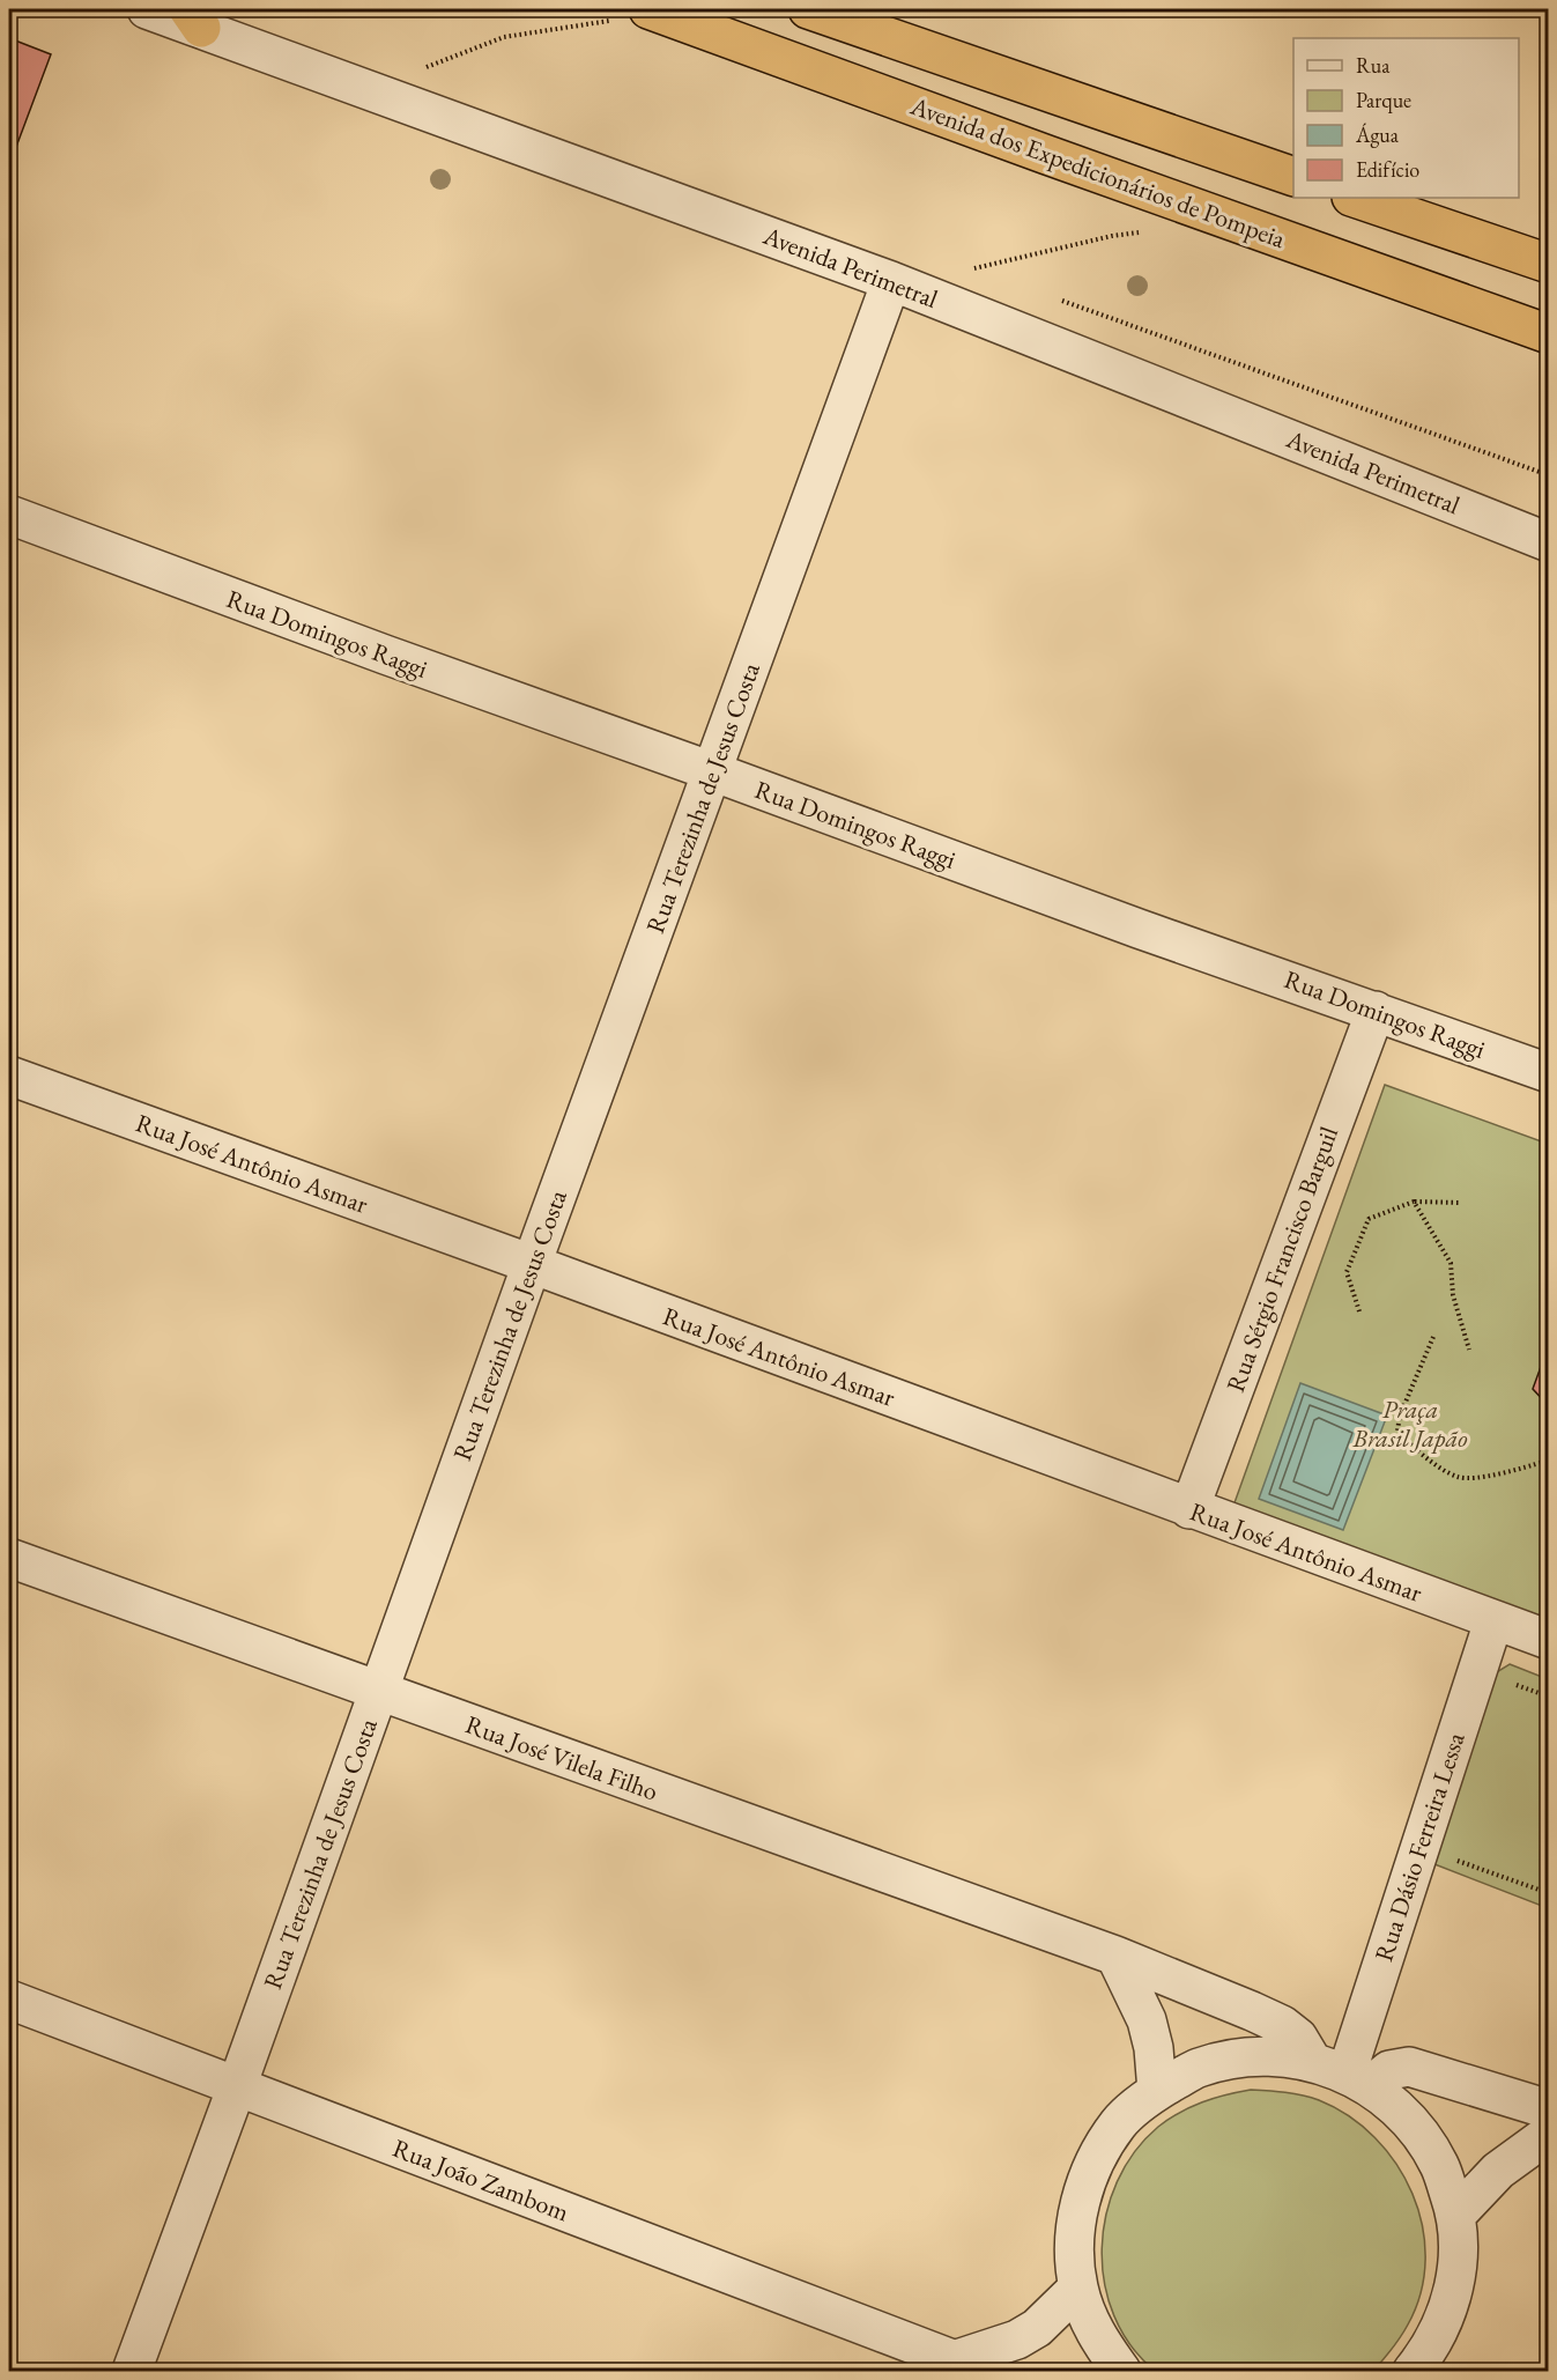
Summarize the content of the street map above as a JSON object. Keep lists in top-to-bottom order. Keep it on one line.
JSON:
{"streets":{"highway":["Avenida dos Expedicionários de Pompeia"],"street":["Avenida Perimetral","Rua Domingos Raggi","Rua Terezinha de Jesus Costa","Rua José Antônio Asmar","Rua Sérgio Francisco Barguil","Rua José Vilela Filho","Rua Dásio Ferreira Lessa","Rua João Zambom"]},"crossings":[["Avenida Perimetral","Rua Terezinha de Jesus Costa"],["Rua Domingos Raggi","Rua Terezinha de Jesus Costa"],["Rua Domingos Raggi","Rua Sérgio Francisco Barguil"],["Rua Terezinha de Jesus Costa","Rua José Antônio Asmar"],["Rua Terezinha de Jesus Costa","Rua José Vilela Filho"],["Rua Terezinha de Jesus Costa","Rua João Zambom"],["Rua José Antônio Asmar","Rua Sérgio Francisco Barguil"],["Rua José Antônio Asmar","Rua Dásio Ferreira Lessa"]],"parks":["Praça Brasil Japão"],"legend":["Rua","Parque","Água","Edifício"]}
